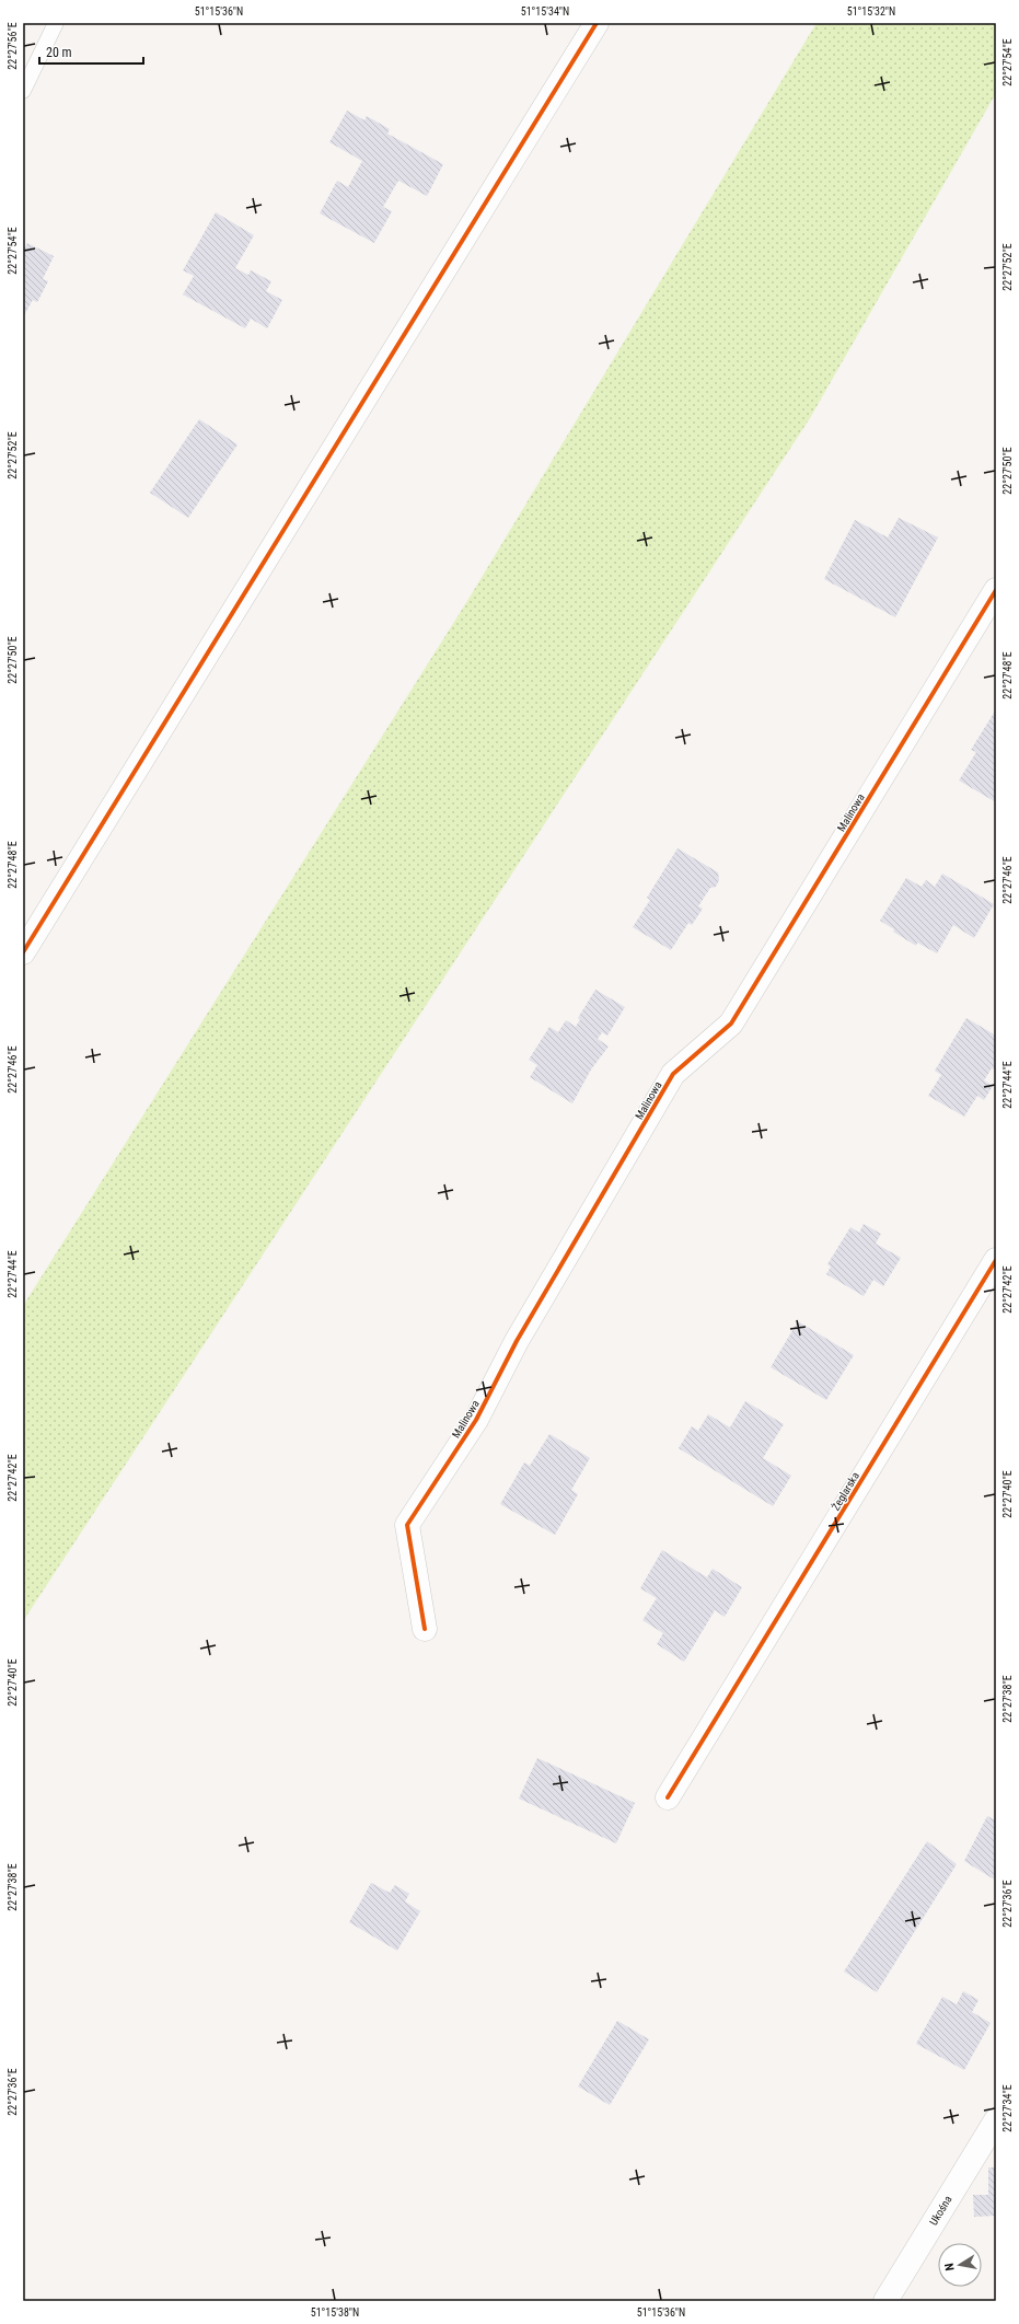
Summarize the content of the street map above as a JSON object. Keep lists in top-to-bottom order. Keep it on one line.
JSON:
{"streets":{"street":["Malinowa","Żeglarska","Ukośna"]},"scale_bar":"20 m","north":"left","coordinates":["51°15'36\"N","51°15'34\"N","51°15'32\"N","22°27'56\"E","22°27'54\"E","22°27'52\"E","22°27'50\"E","22°27'48\"E","22°27'46\"E","22°27'44\"E","22°27'42\"E","22°27'40\"E","22°27'38\"E","22°27'36\"E","22°27'34\"E","51°15'38\"N"]}
